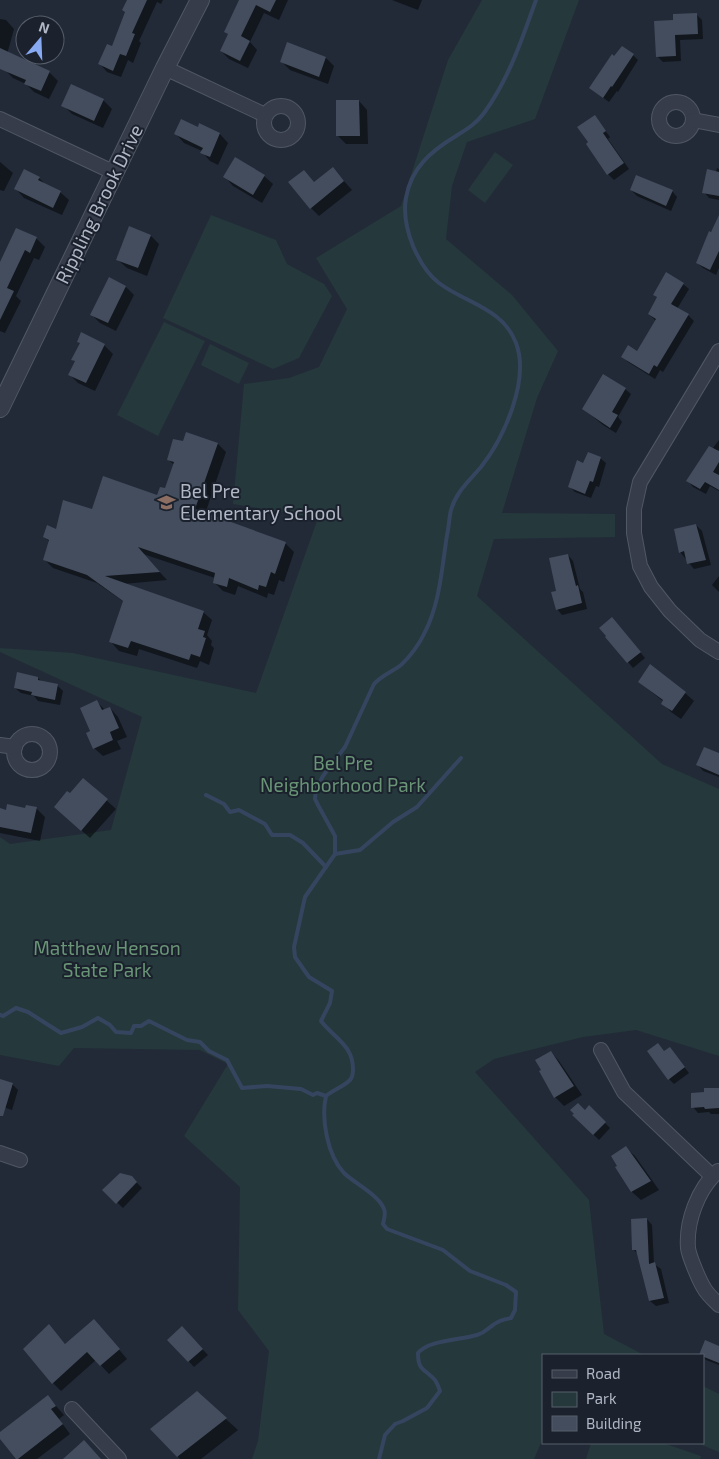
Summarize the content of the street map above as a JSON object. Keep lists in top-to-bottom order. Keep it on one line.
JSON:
{"streets":{"street":["Rippling Brook Drive"]},"parks":["Bel Pre Neighborhood Park","Matthew Henson State Park"],"places":{"school or university":["Bel Pre Elementary School"]},"legend":["Road","Park","Building"],"north":"top"}
